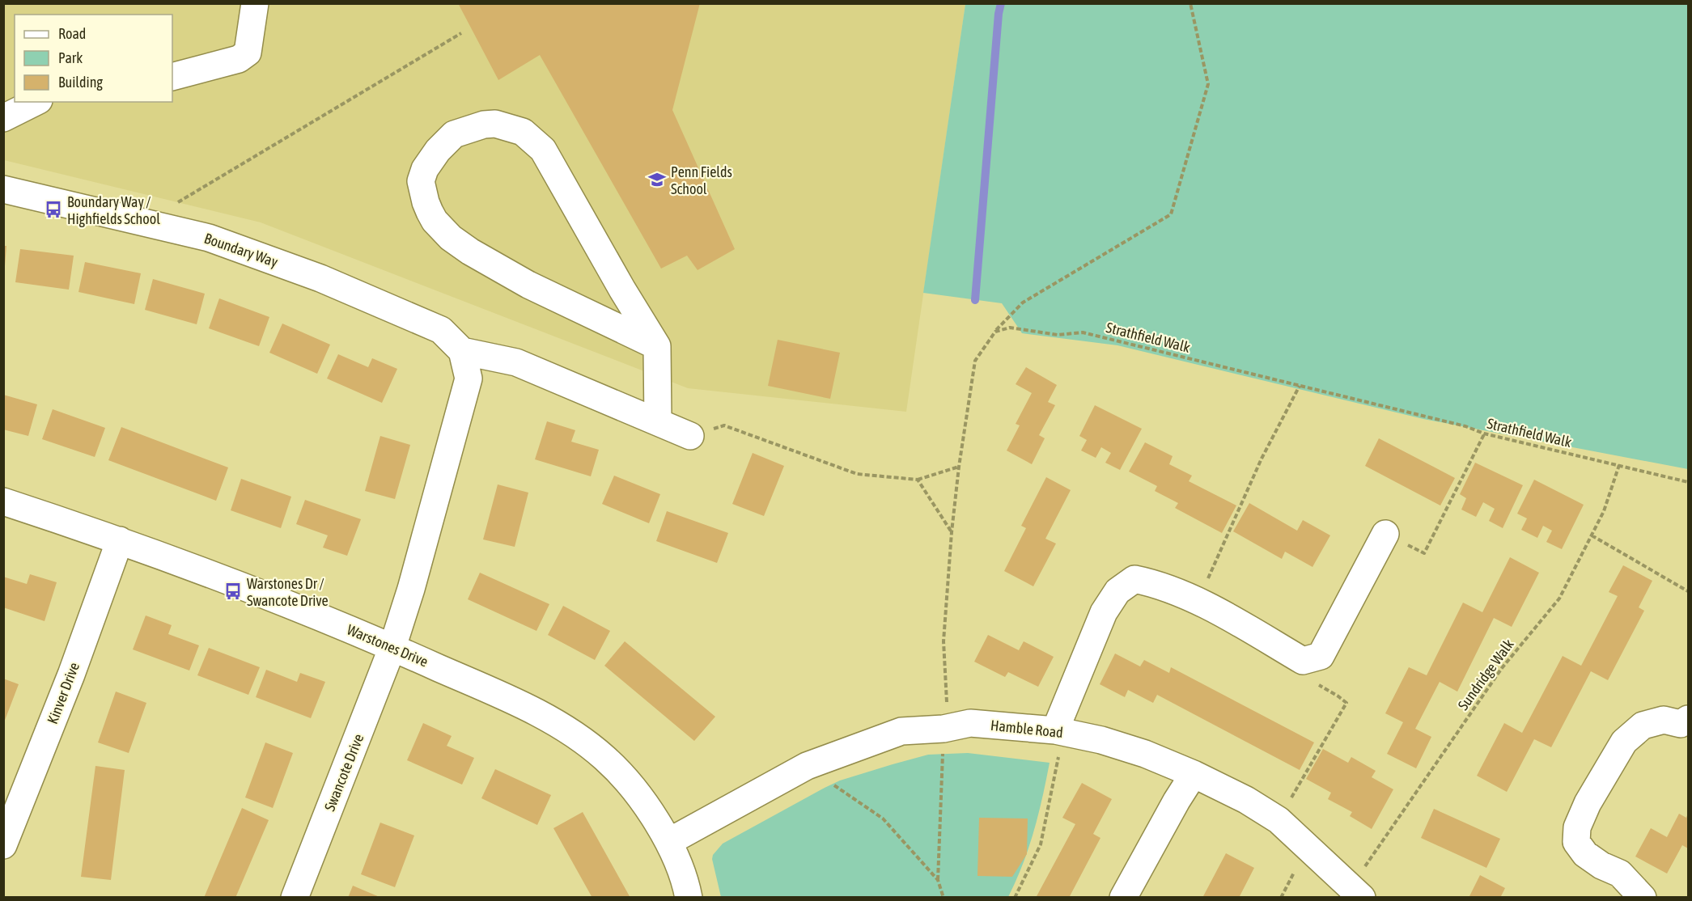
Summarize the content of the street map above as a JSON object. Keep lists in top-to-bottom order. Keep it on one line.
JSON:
{"streets":{"street":["Boundary Way","Warstones Drive","Kinver Drive","Hamble Road","Swancote Drive"],"path":["Strathfield Walk","Sundridge Walk"]},"crossings":[["Boundary Way","Swancote Drive"],["Strathfield Walk","Sundridge Walk"],["Warstones Drive","Kinver Drive"],["Warstones Drive","Hamble Road"],["Warstones Drive","Swancote Drive"],["Sundridge Walk","Hamble Road"]],"places":{"school or university":["Penn Fields School"],"bus stop":["Boundary Way / Highfields School","Warstones Dr / Swancote Drive"]},"legend":["Road","Park","Building"]}
